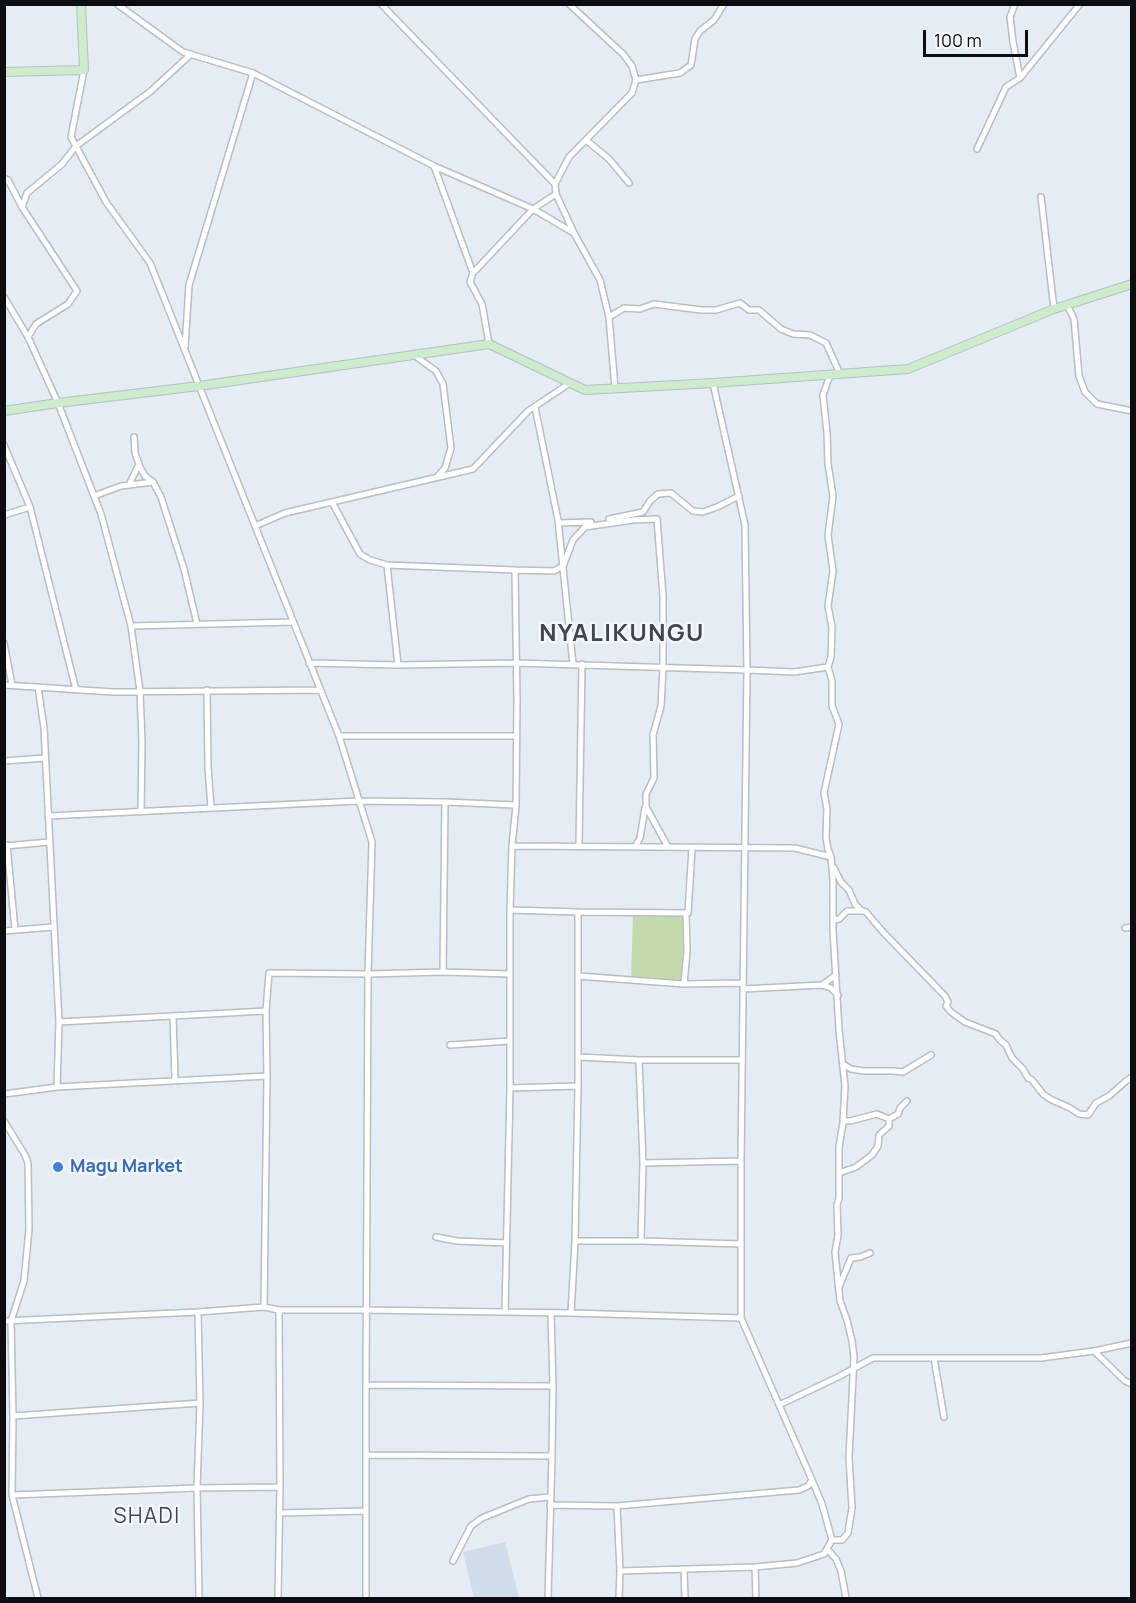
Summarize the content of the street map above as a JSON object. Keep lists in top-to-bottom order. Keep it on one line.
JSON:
{"districts":["NYALIKUNGU","SHADI"],"places":["Magu Market"],"scale_bar":"100 m"}
